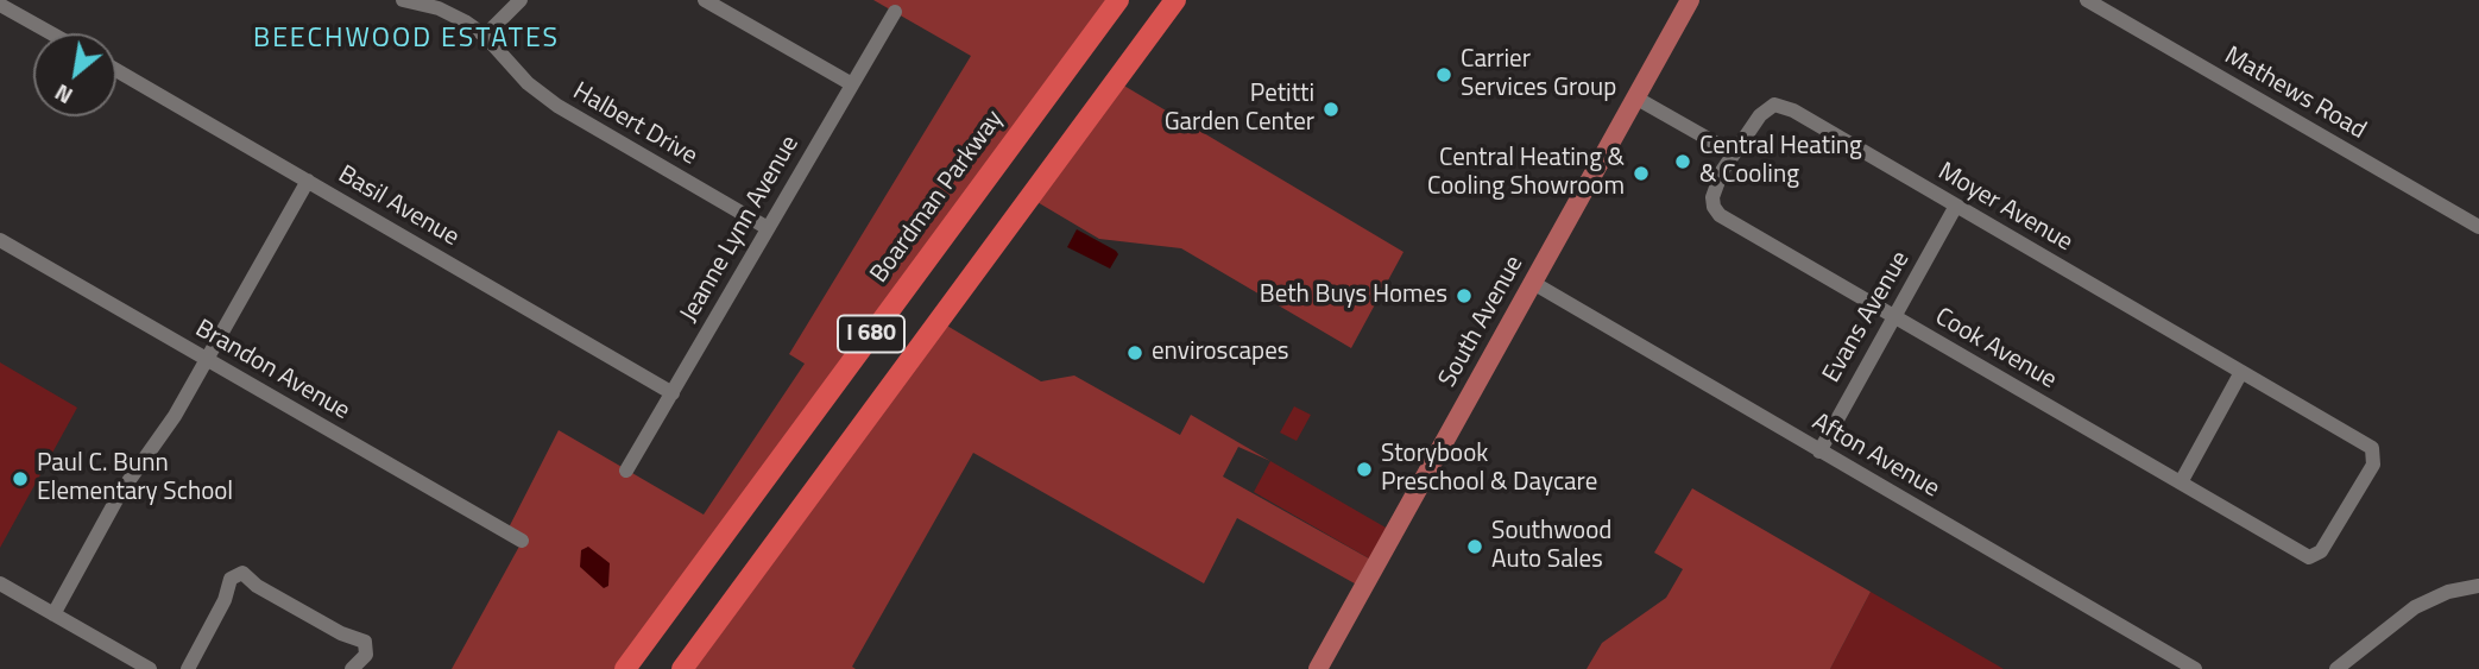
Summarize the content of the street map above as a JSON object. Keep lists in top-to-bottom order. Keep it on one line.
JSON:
{"streets":{"highway":["Boardman Parkway","I 680"],"main road":["South Avenue"],"street":["Mathews Road","Halbert Drive","Basil Avenue","Moyer Avenue","Jeanne Lynn Avenue","Evans Avenue","Cook Avenue","Brandon Avenue","Afton Avenue"]},"crossings":[["Halbert Drive","Jeanne Lynn Avenue"],["Basil Avenue","Jeanne Lynn Avenue"],["Moyer Avenue","Evans Avenue"],["Moyer Avenue","Cook Avenue"],["Evans Avenue","Cook Avenue"],["Evans Avenue","Afton Avenue"],["South Avenue","Afton Avenue"]],"districts":["BEECHWOOD ESTATES"],"places":["Carrier Services Group","Petitti Garden Center","Central Heating & Cooling","Central Heating & Cooling Showroom","Beth Buys Homes","enviroscapes","Storybook Preschool & Daycare","Paul C. Bunn Elementary School","Southwood Auto Sales"],"north":"bottom left"}
